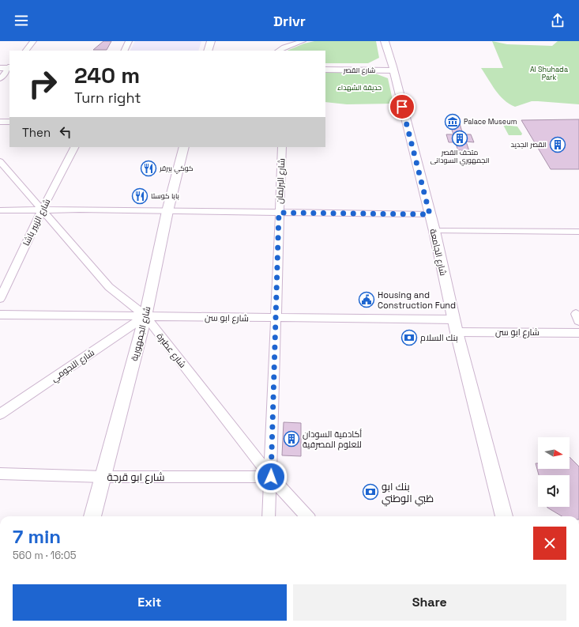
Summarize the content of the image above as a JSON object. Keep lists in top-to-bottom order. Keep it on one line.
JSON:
{"streets":{"main road":["شارع القصر","شارع الجامعة","شارع الجمهورية"],"street":["شارع البرلمان","شارع الزبير باشا","شارع ابو سن","شارع عطبرة","شارع النجومي","شارع ابو قرجة"]},"crossings":[["شارع القصر","شارع الجامعة"],["شارع البرلمان","شارع ابو سن"],["شارع البرلمان","شارع عطبرة"],["شارع البرلمان","شارع ابو قرجة"],["شارع الزبير باشا","شارع عطبرة"],["شارع الجامعة","شارع ابو سن"],["شارع ابو سن","شارع الجمهورية"],["شارع ابو سن","شارع عطبرة"],["شارع ابو سن","شارع النجومي"],["شارع الجمهورية","شارع عطبرة"],["شارع الجمهورية","شارع النجومي"],["شارع الجمهورية","شارع ابو قرجة"],["شارع عطبرة","شارع النجومي"],["شارع عطبرة","شارع ابو قرجة"]],"parks":["Al Shuhada Park","حديقة الشهداء"],"places":{"museum":["Palace Museum"],"building":["متحف القصر الجمهوري السودانى","القصر الجديد","أكادمية السودان للعلوم المصرفية"],"restaurant":["كوكي بيرقر","بابا كوستا"],"public building":["Housing and Construction Fund"],"bank":["بنك السلام","بنك ابو ظبي الوطني"]},"north":"right","page":{"header":"Drivr","turn":["240 m","Turn right"],"then":"Then","heading":["7 min","560 m · 16:05"],"buttons":["Exit","Share"]}}
